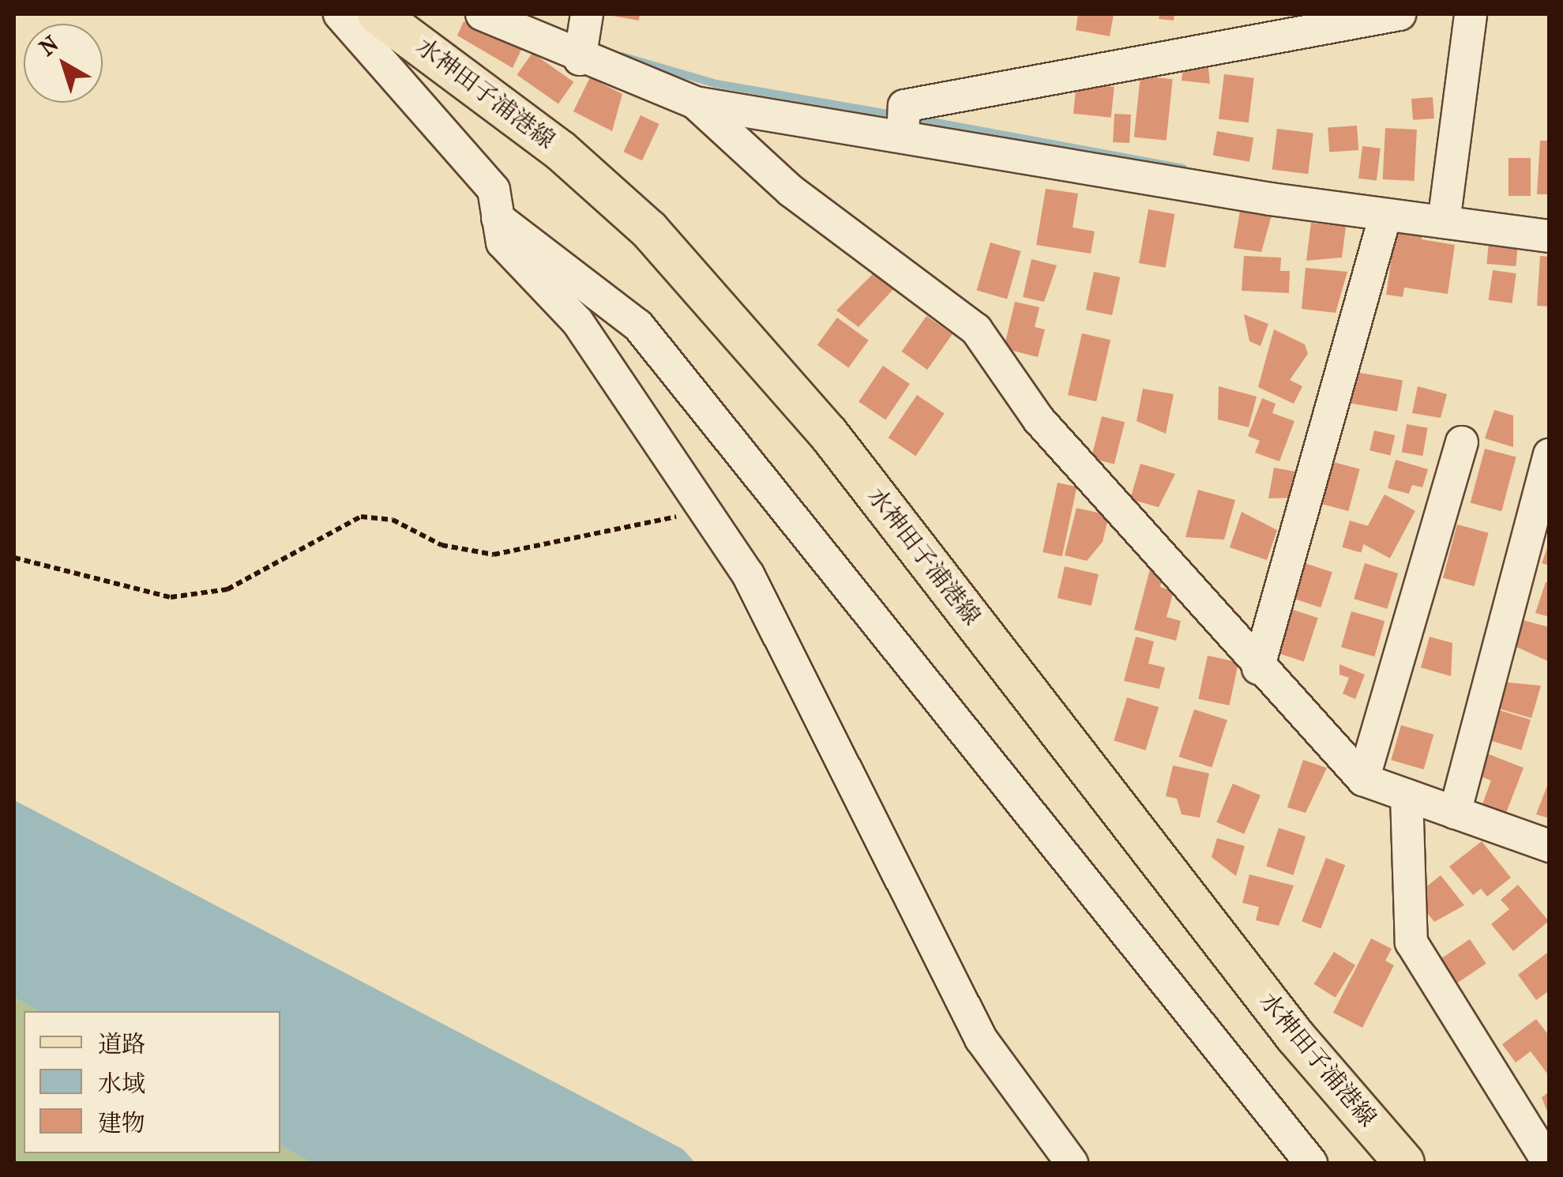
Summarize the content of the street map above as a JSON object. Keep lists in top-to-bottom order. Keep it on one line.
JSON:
{"streets":{"main road":["水神田子浦港線"]},"legend":["道路","水域","建物"],"north":"top left"}
